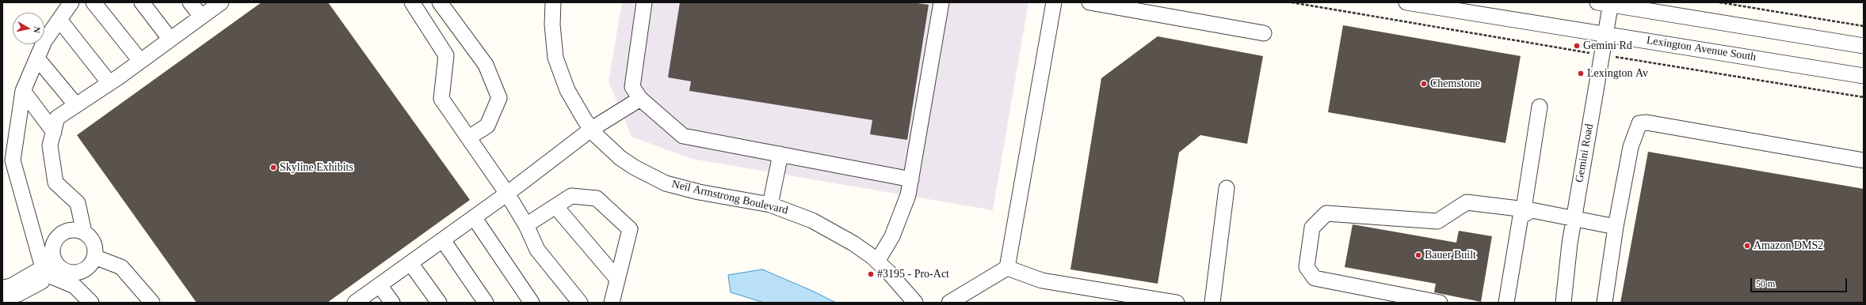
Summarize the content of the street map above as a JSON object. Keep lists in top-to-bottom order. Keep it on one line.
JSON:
{"streets":{"street":["Lexington Avenue South","Gemini Road","Neil Armstrong Boulevard"]},"crossings":[["Lexington Avenue South","Gemini Road"]],"places":["Gemini Rd","Lexington Av","Chemstone","Skyline Exhibits","Amazon DMS2","Bauer Built","#3195 - Pro-Act"],"scale_bar":"50 m","north":"right"}
